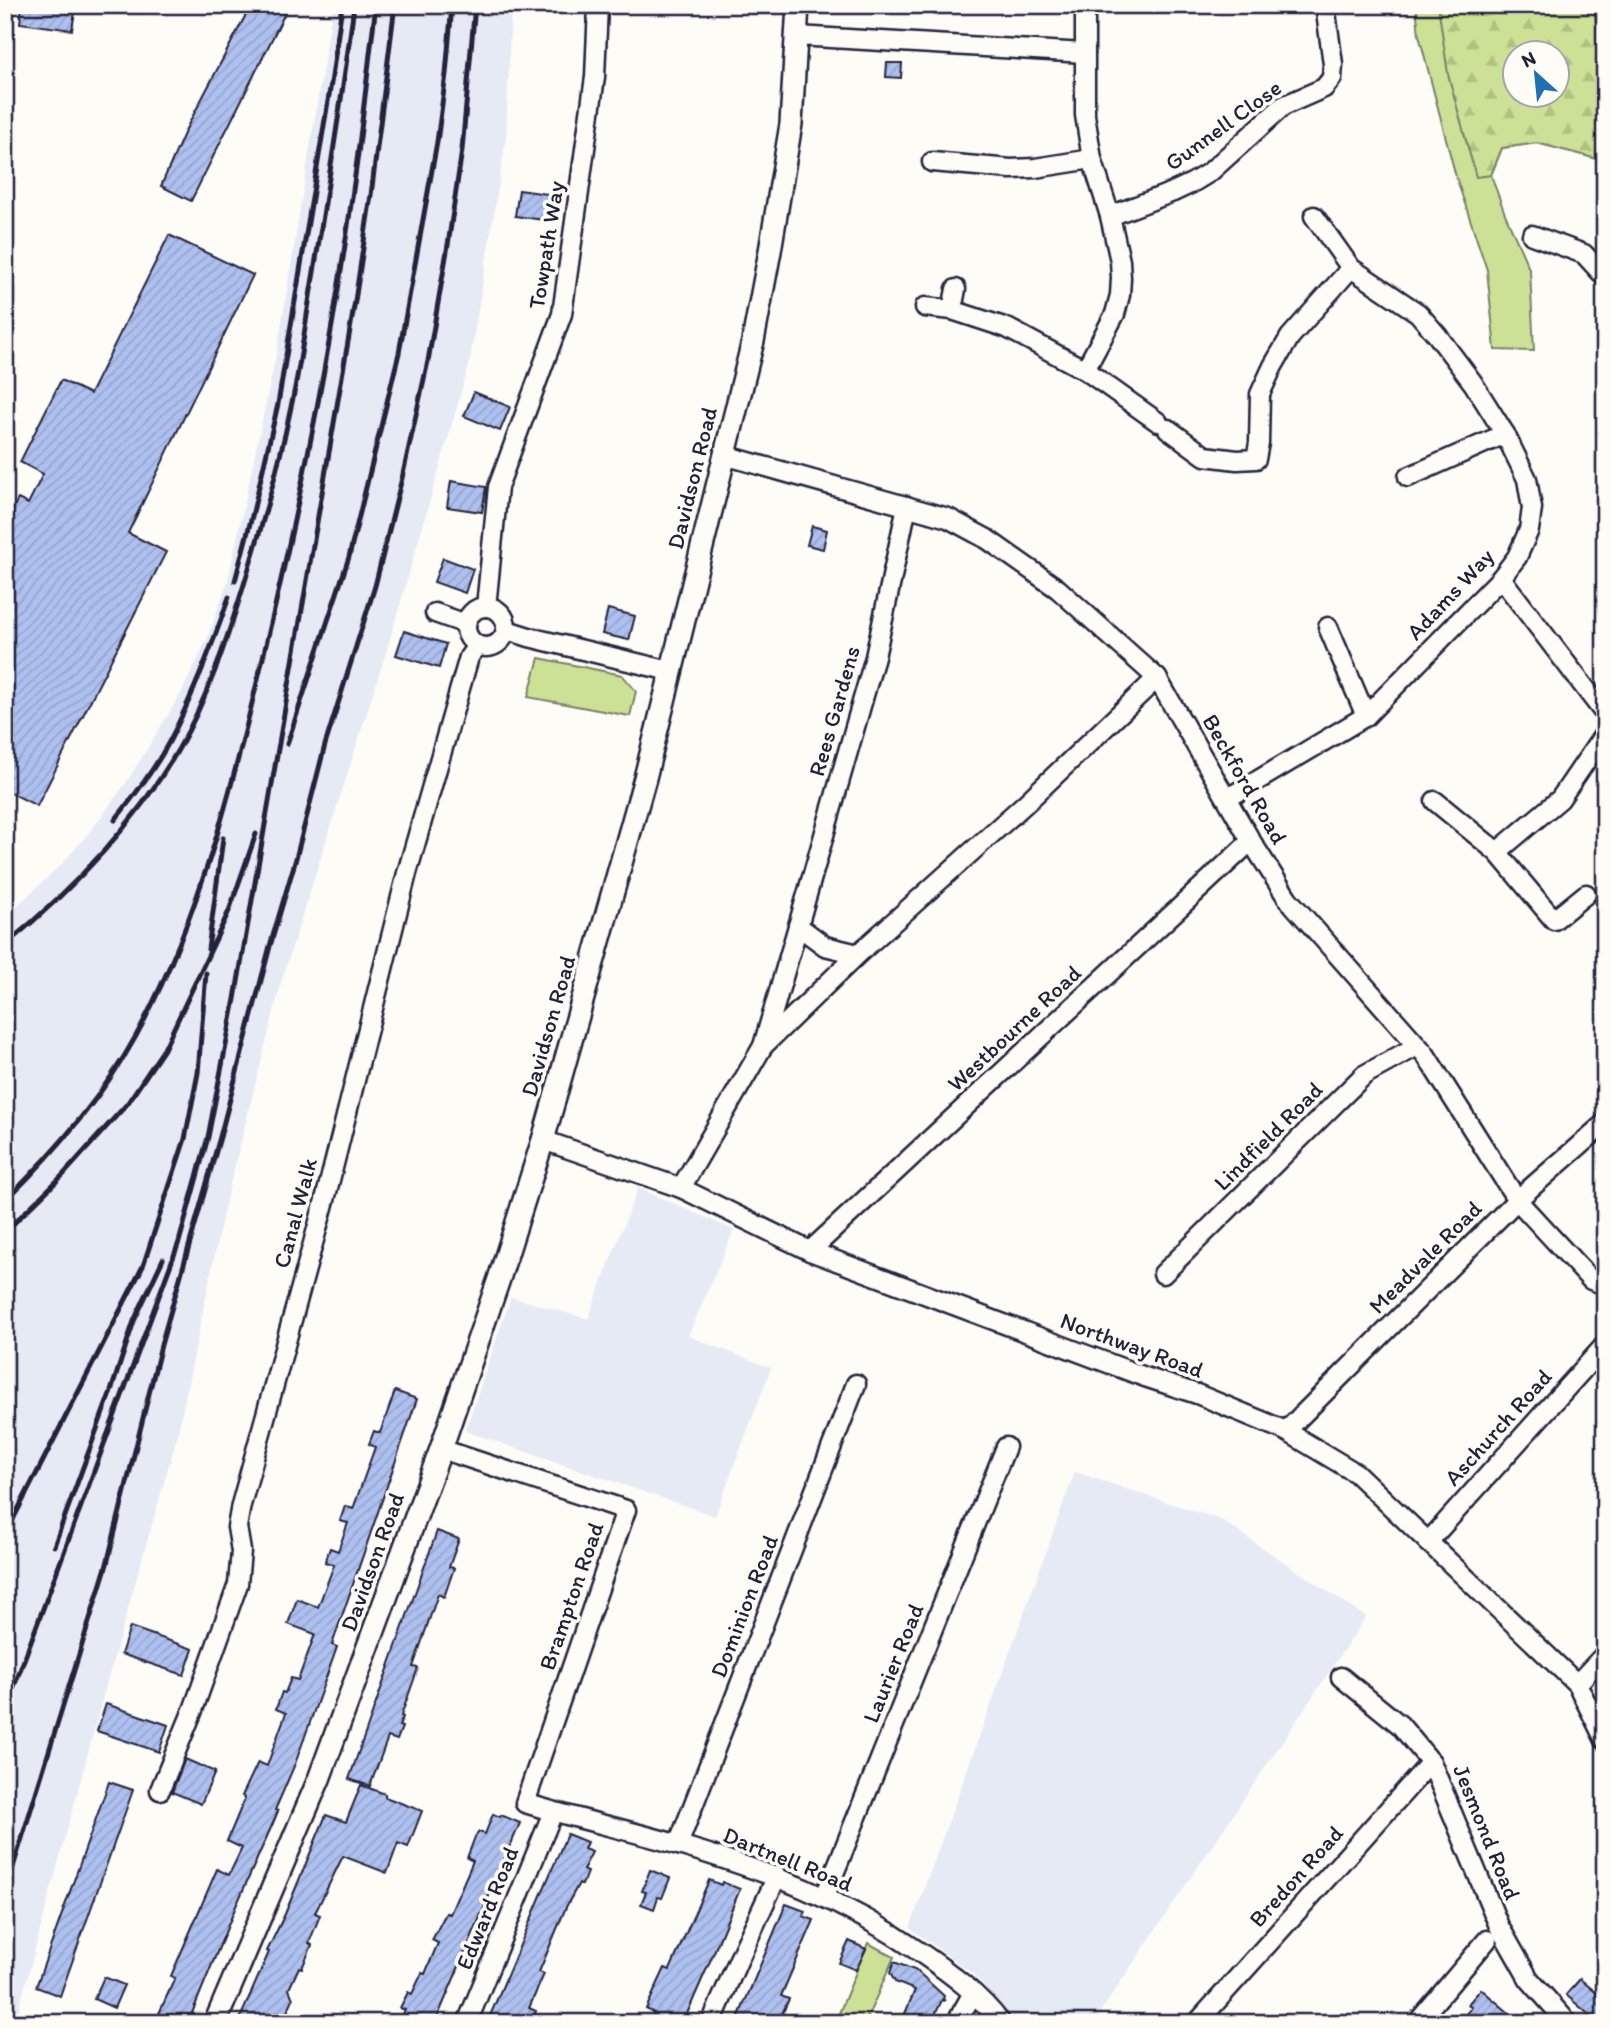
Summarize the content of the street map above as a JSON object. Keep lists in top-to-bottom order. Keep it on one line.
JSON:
{"streets":{"street":["Gunnell Close","Towpath Way","Davidson Road","Adams Way","Rees Gardens","Beckford Road","Westbourne Road","Lindfield Road","Canal Walk","Meadvale Road","Northway Road","Aschurch Road","Brampton Road","Dominion Road","Laurier Road","Jesmond Road","Dartnell Road","Bredon Road","Edward Road"]},"crossings":[["Towpath Way","Canal Walk"],["Davidson Road","Beckford Road"],["Davidson Road","Northway Road"],["Davidson Road","Brampton Road"],["Adams Way","Beckford Road"],["Rees Gardens","Beckford Road"],["Rees Gardens","Northway Road"],["Beckford Road","Westbourne Road"],["Beckford Road","Lindfield Road"],["Beckford Road","Meadvale Road"],["Westbourne Road","Northway Road"],["Meadvale Road","Northway Road"],["Northway Road","Aschurch Road"],["Brampton Road","Dartnell Road"],["Dominion Road","Dartnell Road"],["Laurier Road","Dartnell Road"],["Jesmond Road","Bredon Road"],["Dartnell Road","Edward Road"]],"north":"top left"}
